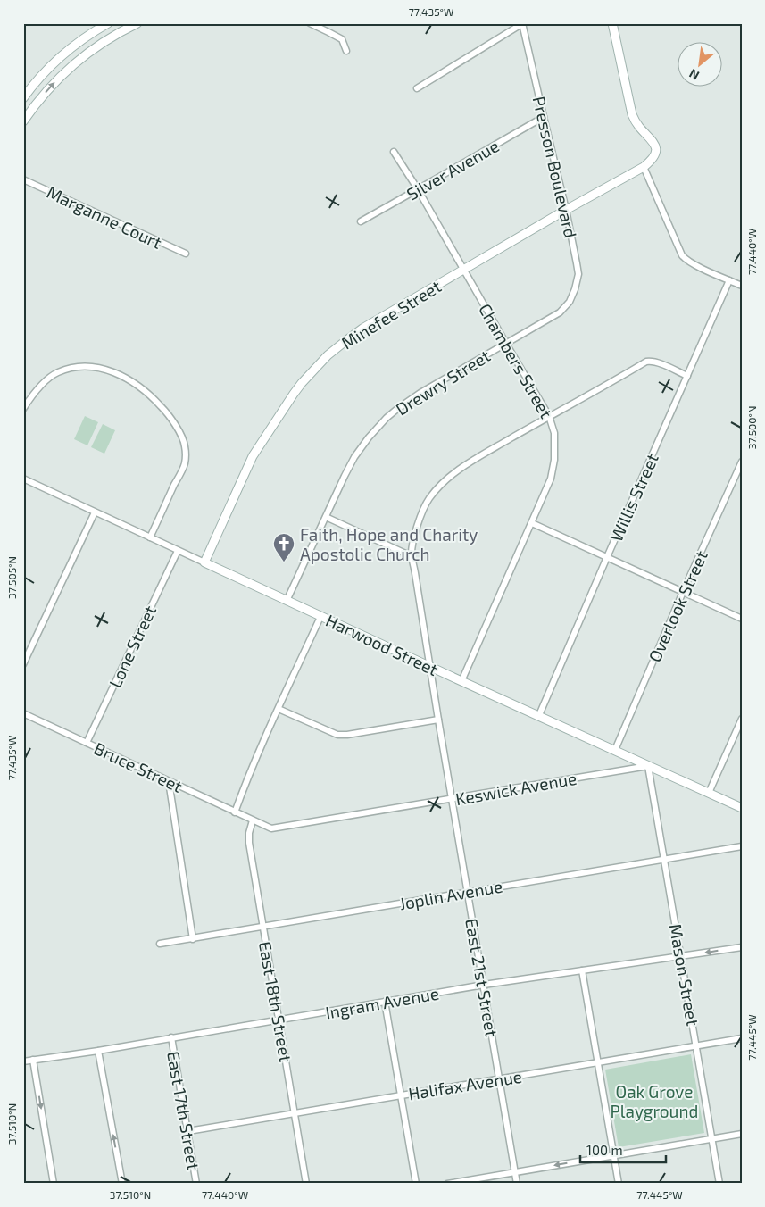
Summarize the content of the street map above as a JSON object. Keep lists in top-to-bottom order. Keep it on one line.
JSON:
{"streets":{"street":["Presson Boulevard","Silver Avenue","Marganne Court","Minefee Street","Chambers Street","Drewry Street","Willis Street","Overlook Street","Harwood Street","Lone Street","Bruce Street","Keswick Avenue","Joplin Avenue","Mason Street","East 21st Street","East 18th Street","Ingram Avenue","Halifax Avenue","East 17th Street"]},"crossings":[["Presson Boulevard","Silver Avenue"],["Presson Boulevard","Minefee Street"],["Presson Boulevard","Drewry Street"],["Silver Avenue","Chambers Street"],["Minefee Street","Chambers Street"],["Minefee Street","Harwood Street"],["Chambers Street","Drewry Street"],["Chambers Street","Harwood Street"],["Drewry Street","Harwood Street"],["Willis Street","Harwood Street"],["Overlook Street","Harwood Street"],["Harwood Street","Lone Street"],["Harwood Street","Keswick Avenue"],["Harwood Street","Mason Street"],["Harwood Street","East 21st Street"],["Lone Street","Bruce Street"],["Bruce Street","Keswick Avenue"],["Bruce Street","East 18th Street"],["Keswick Avenue","Mason Street"],["Keswick Avenue","East 21st Street"],["Keswick Avenue","East 18th Street"],["Joplin Avenue","Mason Street"],["Joplin Avenue","East 21st Street"],["Joplin Avenue","East 18th Street"],["Mason Street","Ingram Avenue"],["Mason Street","Halifax Avenue"],["East 21st Street","Ingram Avenue"],["East 21st Street","Halifax Avenue"],["East 18th Street","Ingram Avenue"],["East 18th Street","Halifax Avenue"],["Ingram Avenue","East 17th Street"],["Halifax Avenue","East 17th Street"]],"parks":["Oak Grove Playground"],"places":{"church":["Faith, Hope and Charity Apostolic Church"]},"scale_bar":"100 m","north":"bottom left","coordinates":["77.435°W","77.440°W","37.500°N","37.505°N","77.445°W","37.510°N"]}
